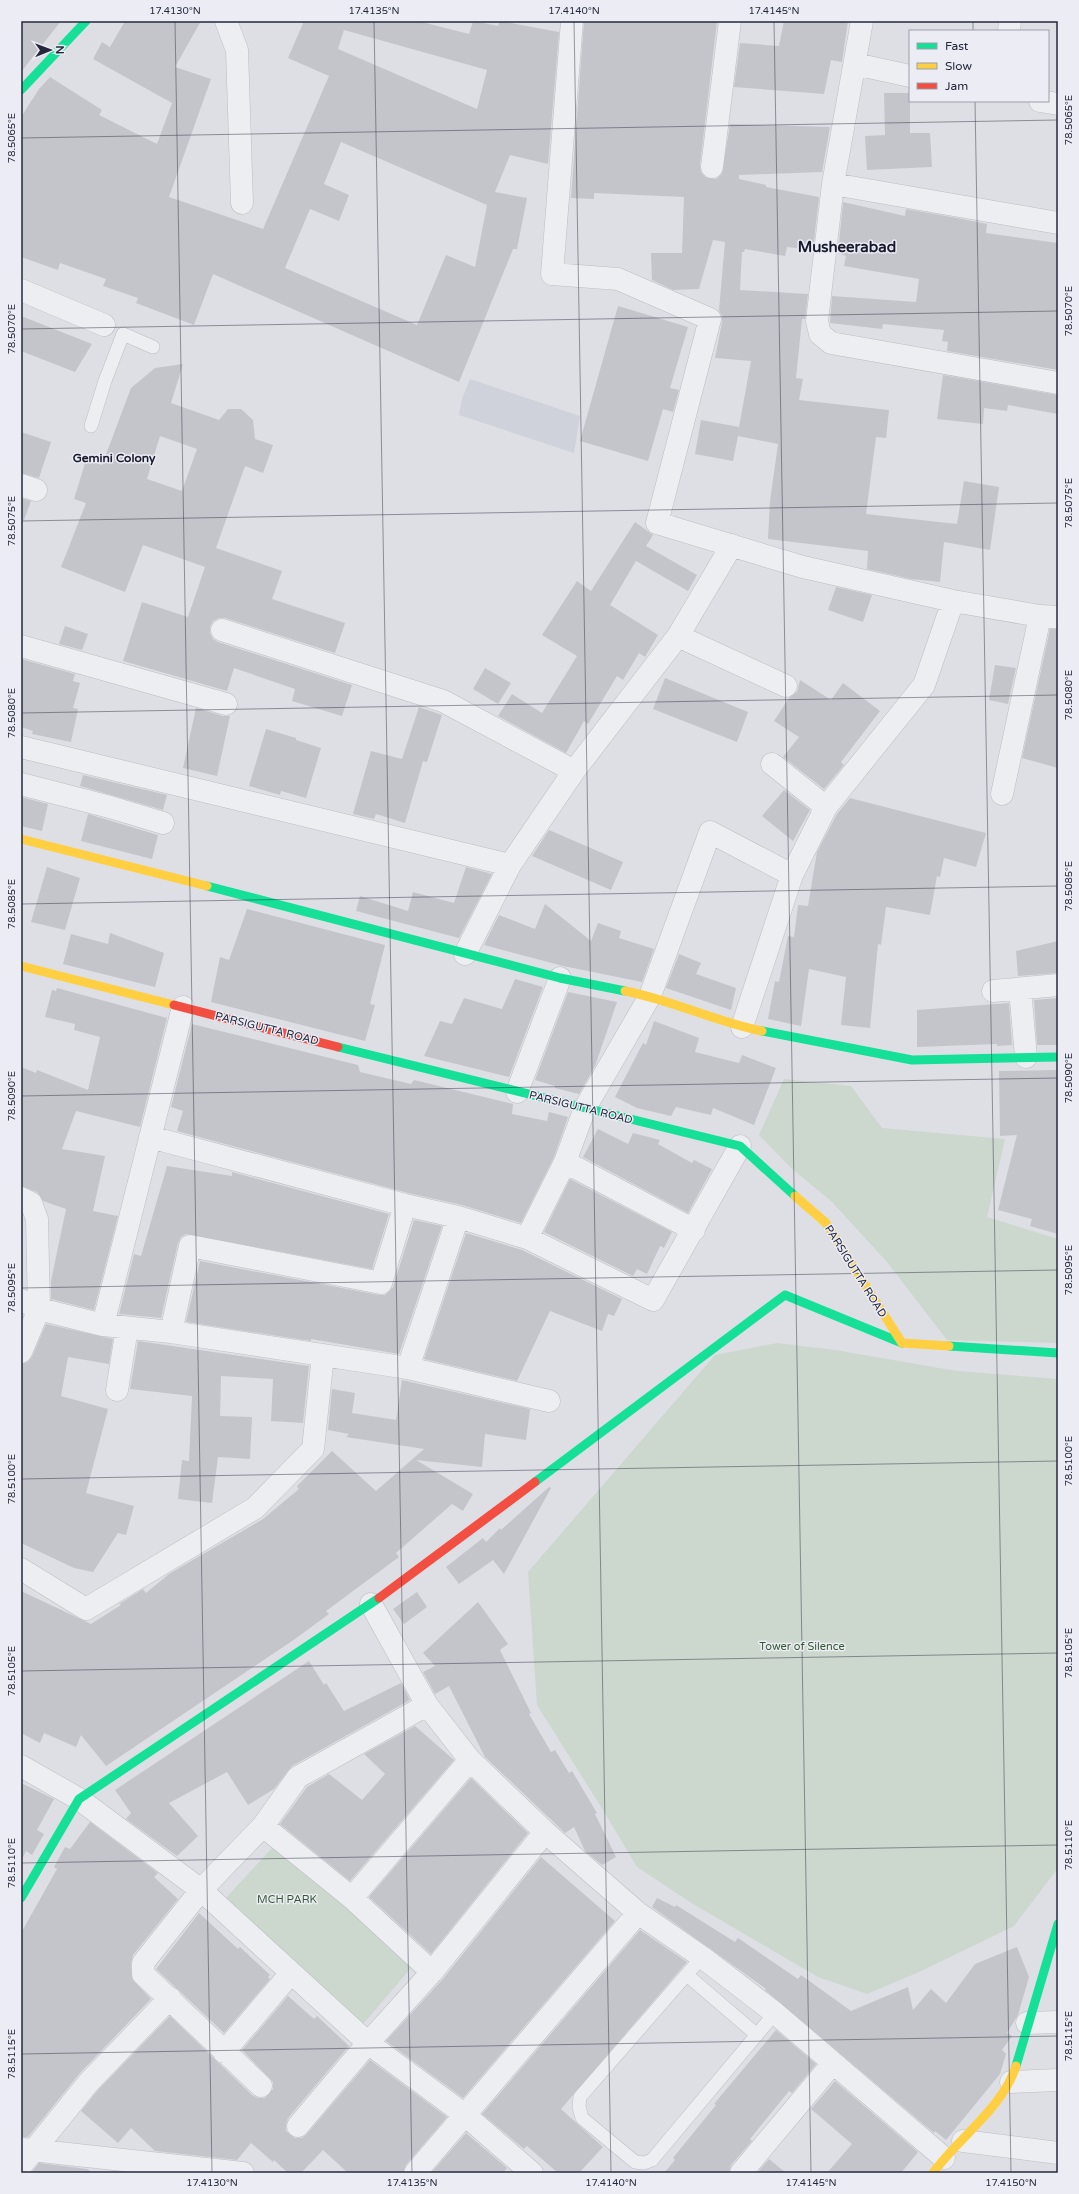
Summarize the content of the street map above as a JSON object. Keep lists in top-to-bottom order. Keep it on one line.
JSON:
{"streets":{"street":["PARSIGUTTA ROAD"]},"districts":["Musheerabad","Gemini Colony"],"parks":["Tower of Silence","MCH PARK"],"legend":["Fast","Slow","Jam"],"north":"right","coordinates":["17.4130°N","17.4135°N","17.4140°N","17.4145°N","78.5065°E","78.5070°E","78.5075°E","78.5080°E","78.5085°E","78.5090°E","78.5095°E","78.5100°E","78.5105°E","78.5110°E","78.5115°E","17.4150°N"]}
